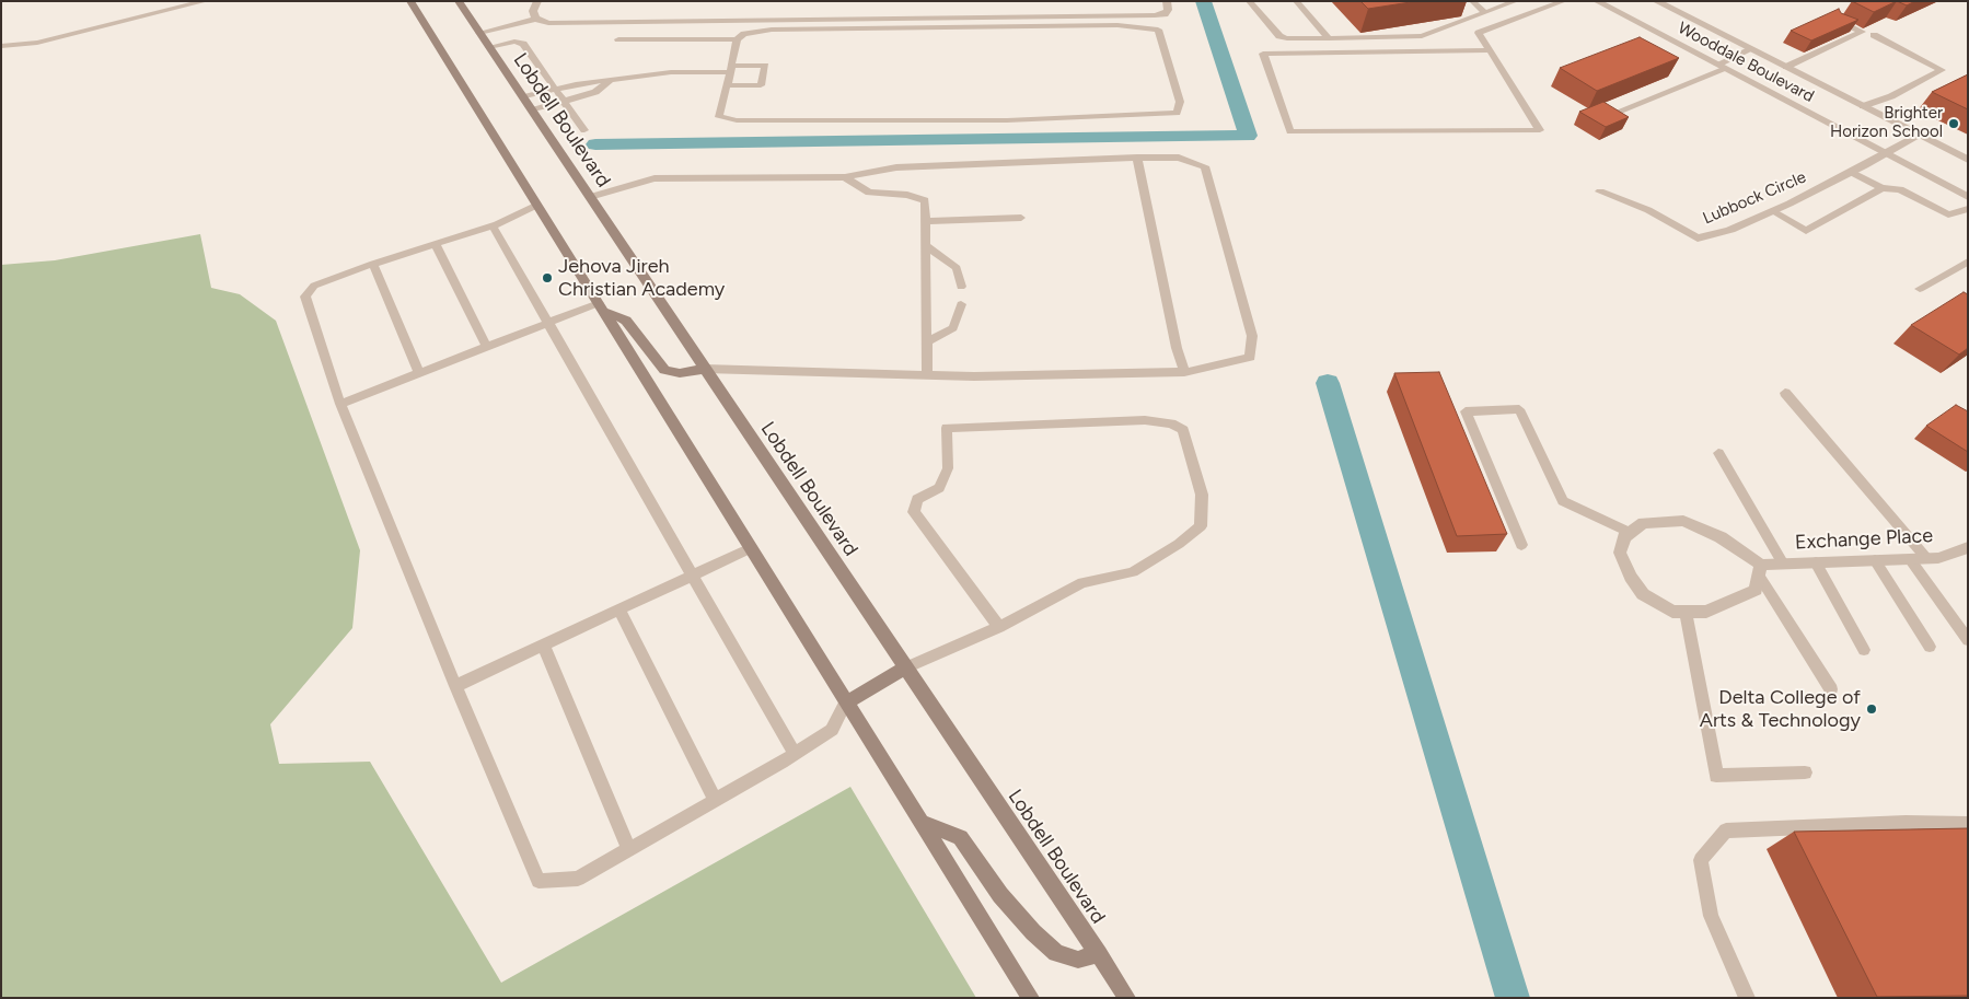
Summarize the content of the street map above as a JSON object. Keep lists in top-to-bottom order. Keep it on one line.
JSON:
{"streets":{"main road":["Lobdell Boulevard"],"street":["Wooddale Boulevard","Lubbock Circle","Exchange Place"]},"crossings":[["Wooddale Boulevard","Lubbock Circle"]],"places":["Brighter Horizon School","Jehova Jireh Christian Academy","Delta College of Arts & Technology"]}
